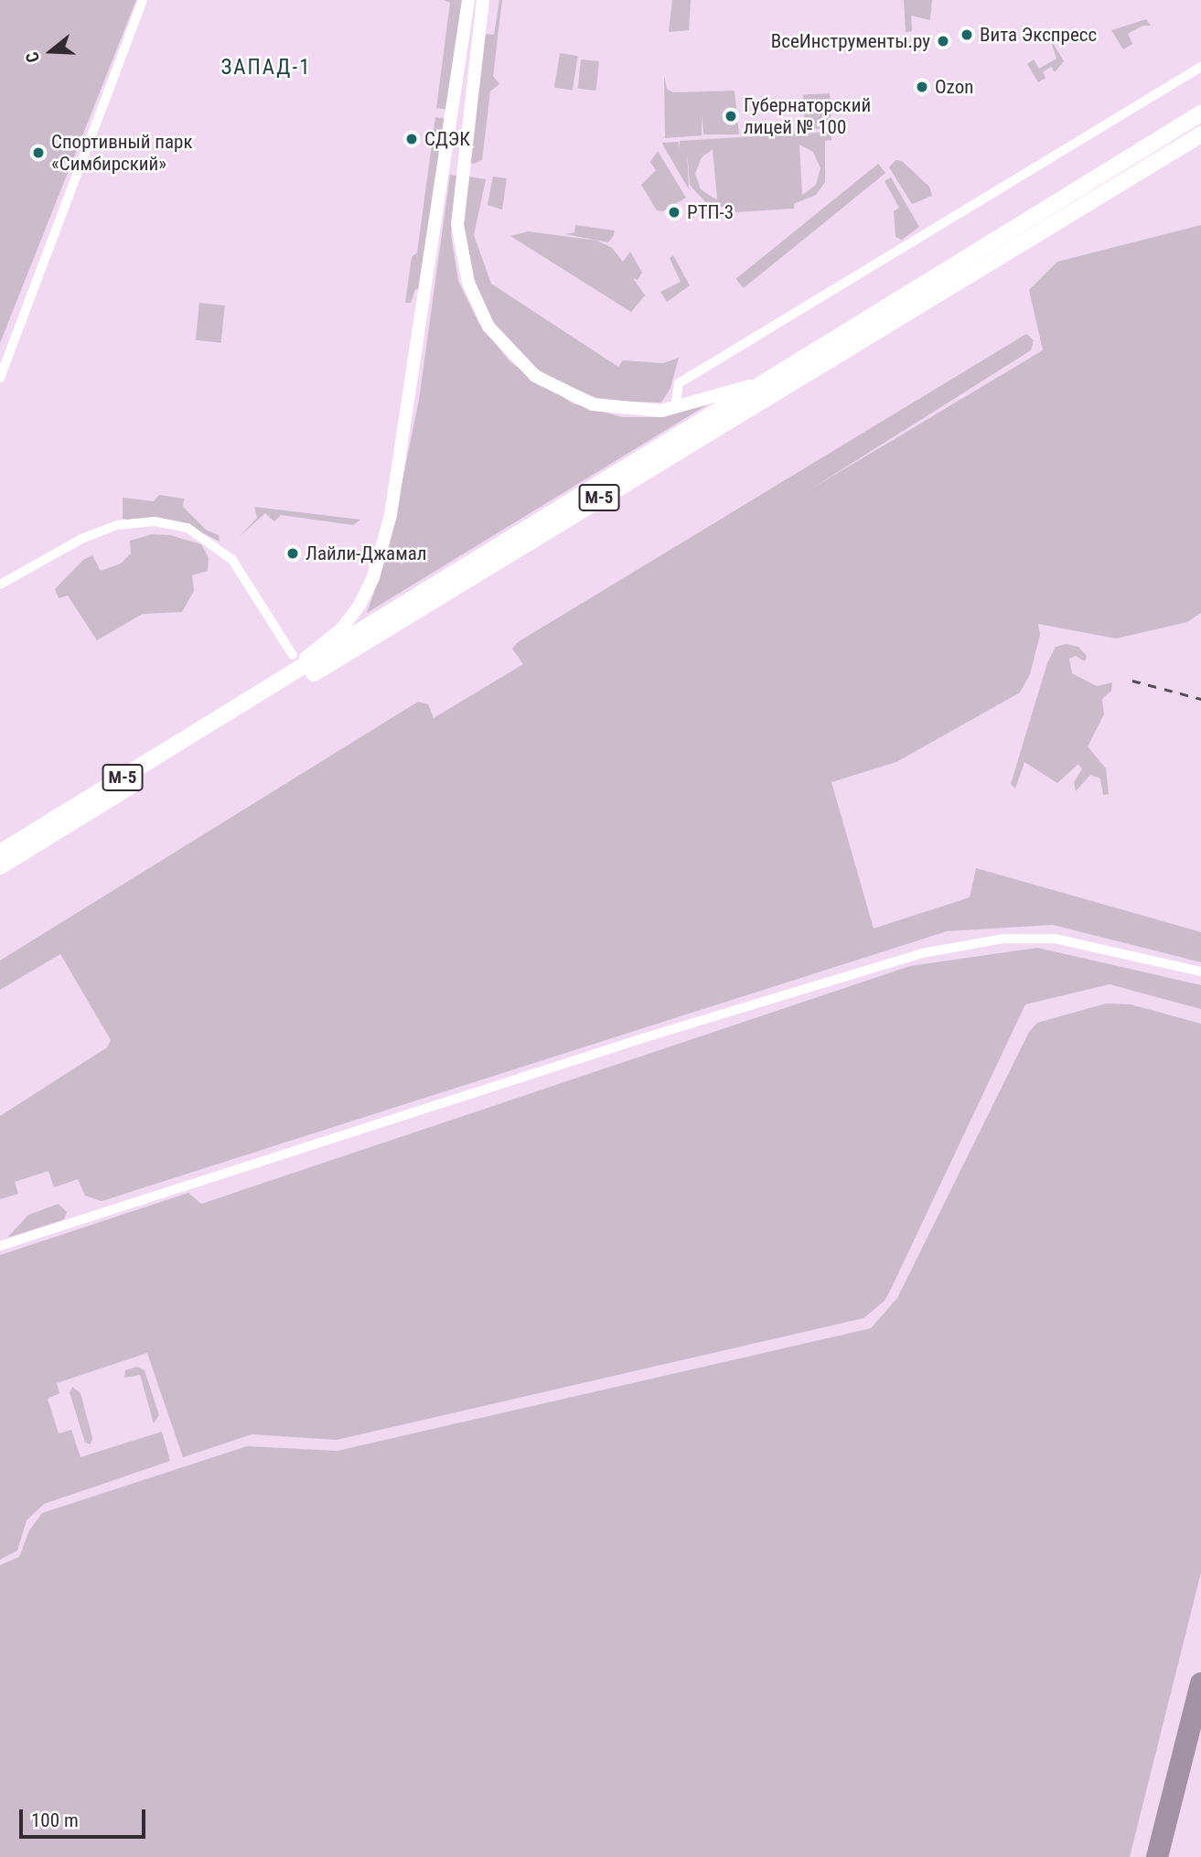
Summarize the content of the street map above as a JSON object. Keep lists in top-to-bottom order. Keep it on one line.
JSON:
{"streets":{"highway":["М-5"]},"districts":["ЗАПАД-1"],"places":["Вита Экспресс","ВсеИнструменты.ру","Ozon","Губернаторский лицей № 100","СДЭК","Спортивный парк «Симбирский»","РТП-3","Лайли-Джамал"],"scale_bar":"100 m","north":"left"}
